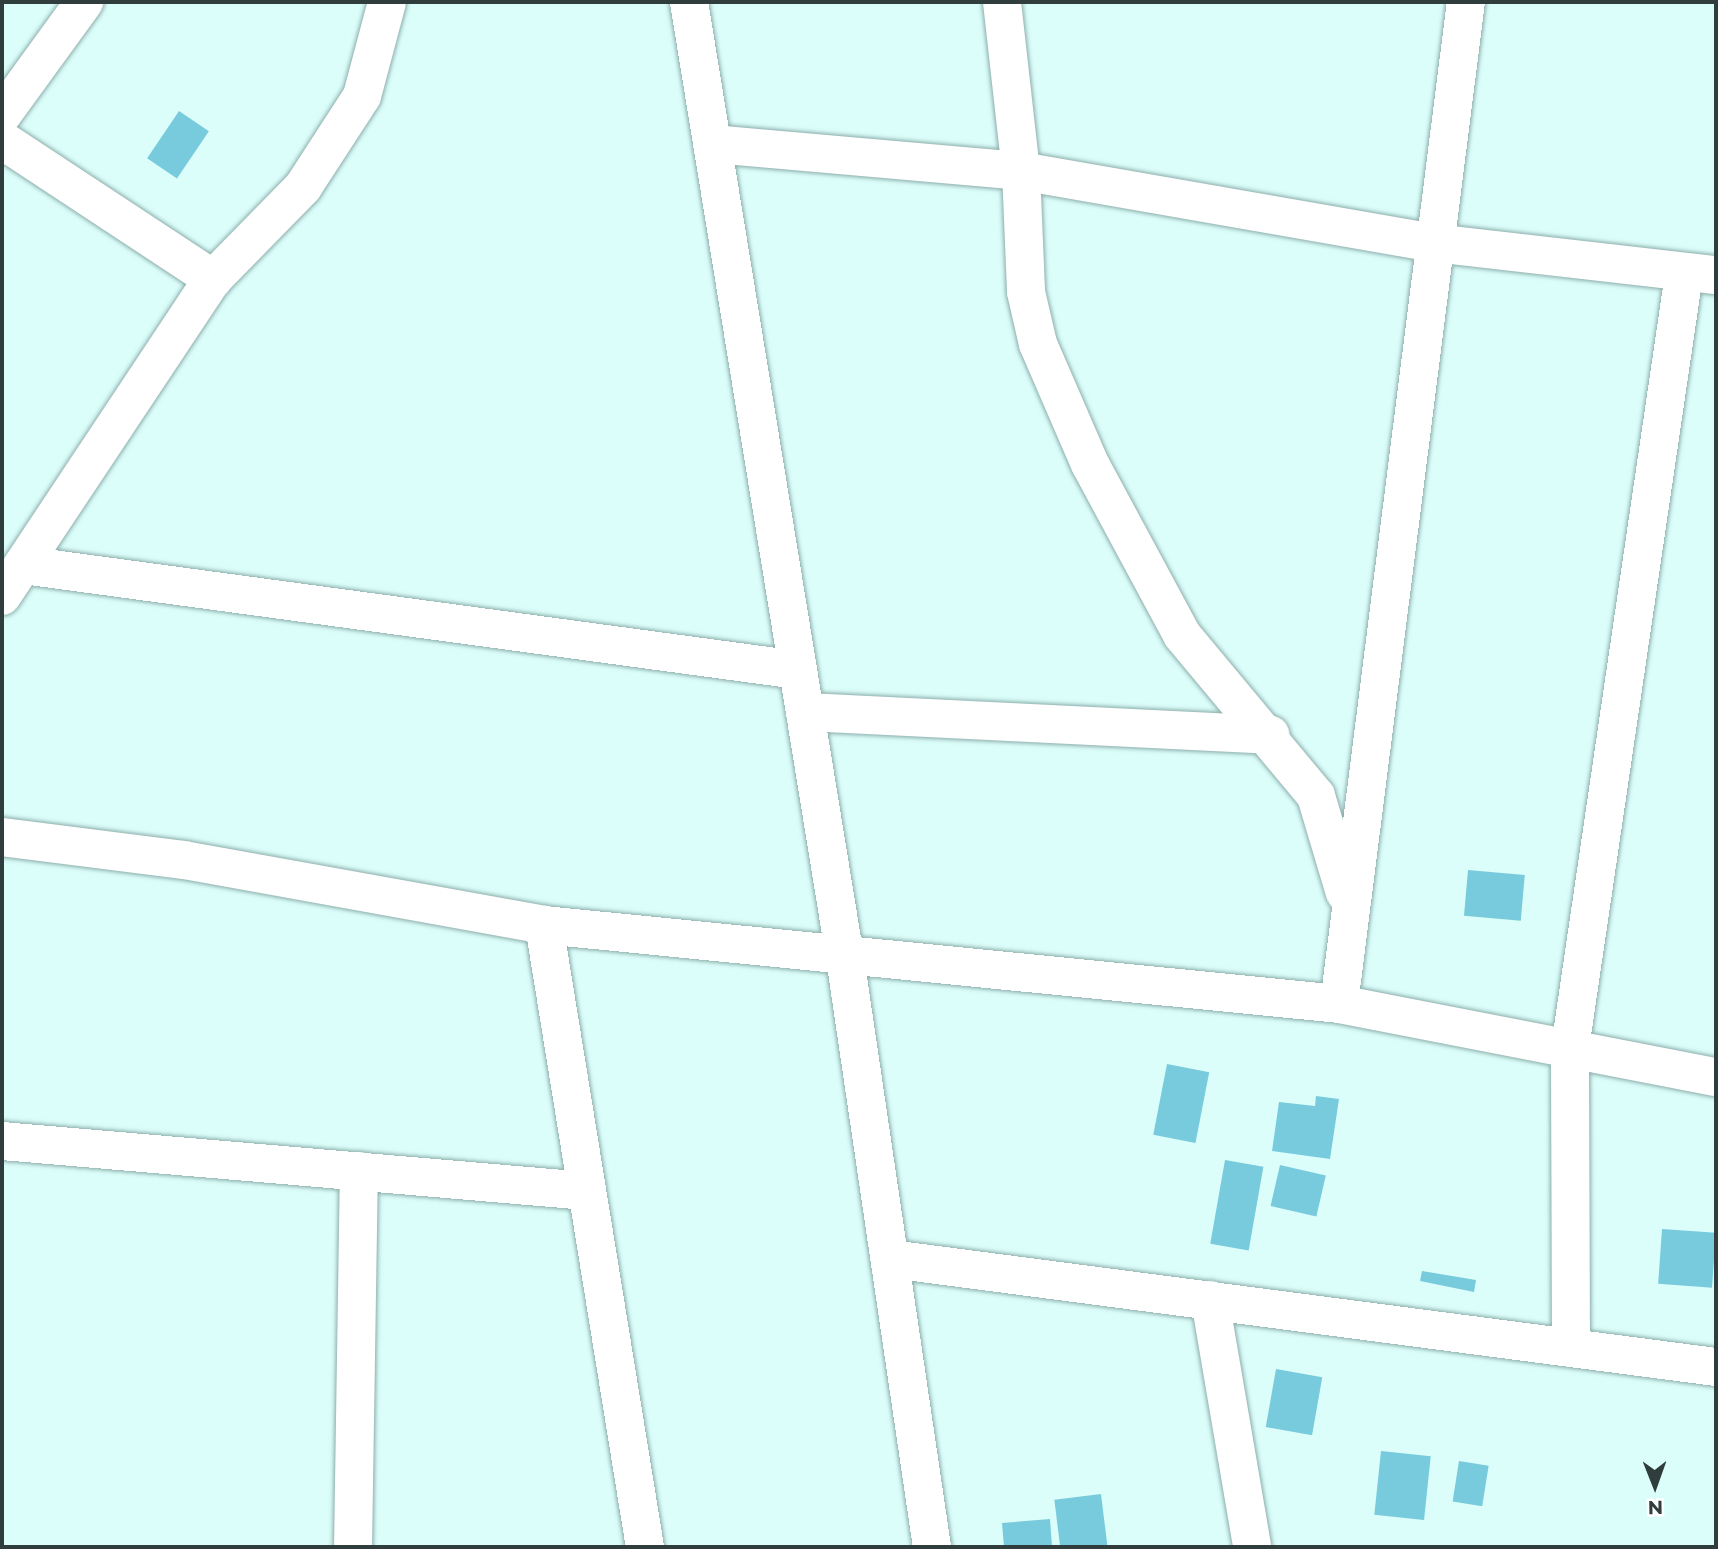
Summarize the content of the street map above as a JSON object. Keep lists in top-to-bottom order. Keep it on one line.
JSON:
{"north":"bottom"}
